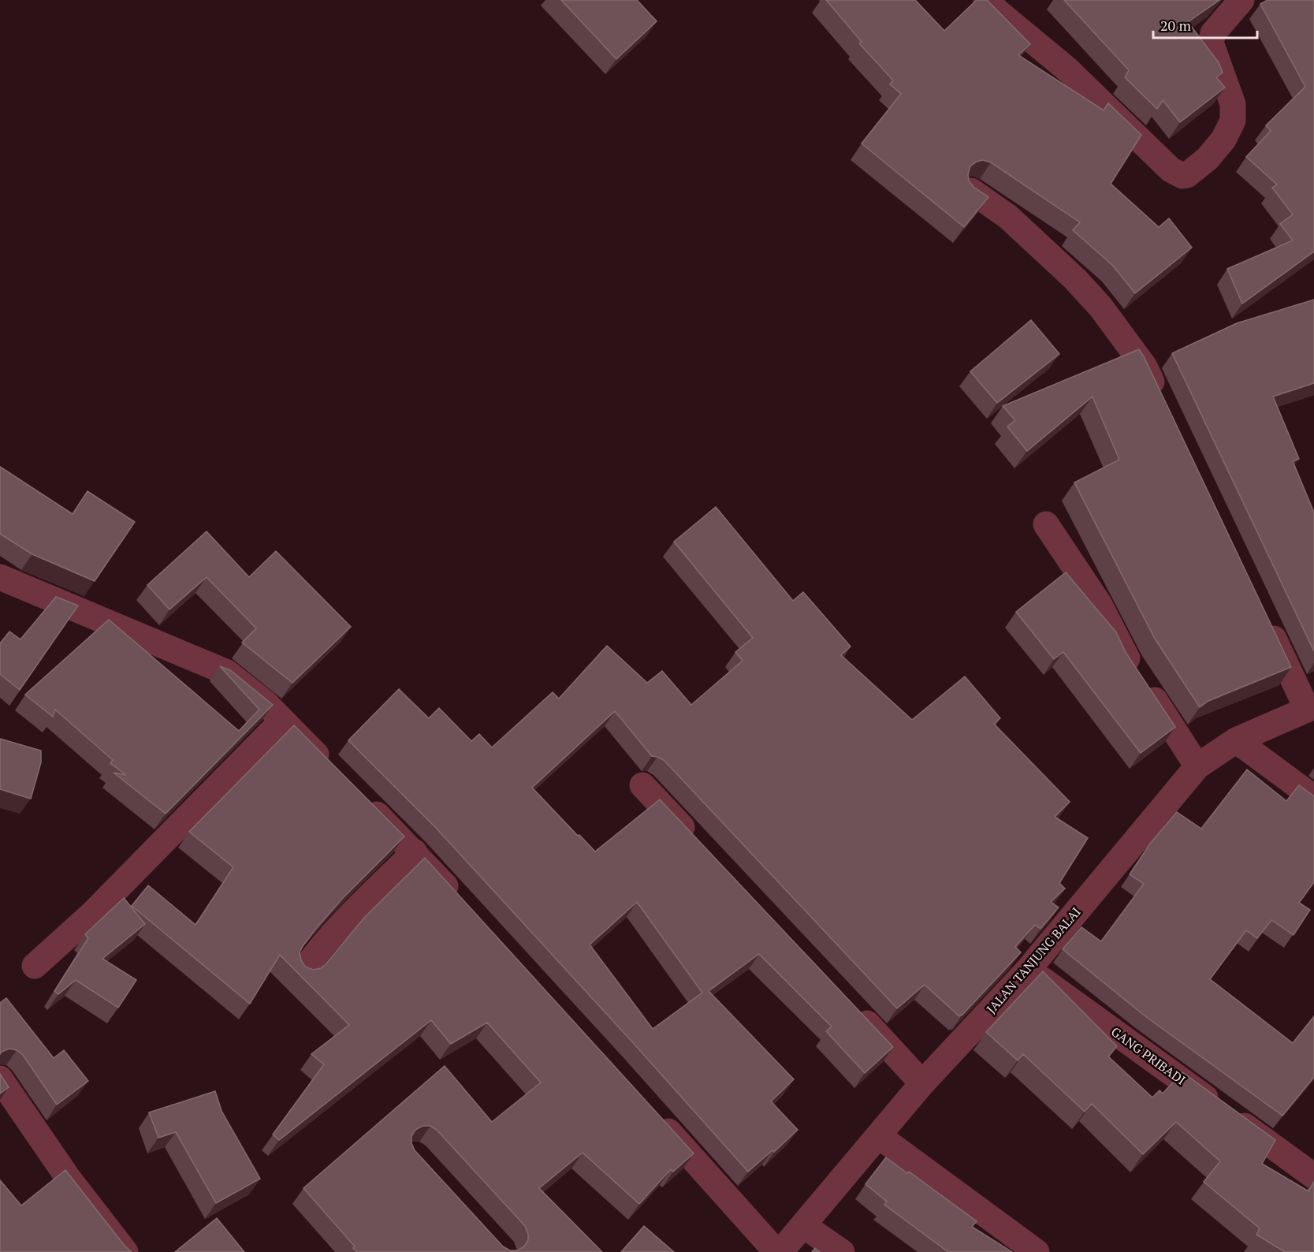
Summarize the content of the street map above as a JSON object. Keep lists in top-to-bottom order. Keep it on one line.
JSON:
{"streets":{"street":["JALAN TANJUNG BALAI","GANG PRIBADI"]},"crossings":[["JALAN TANJUNG BALAI","GANG PRIBADI"]],"scale_bar":"20 m"}
